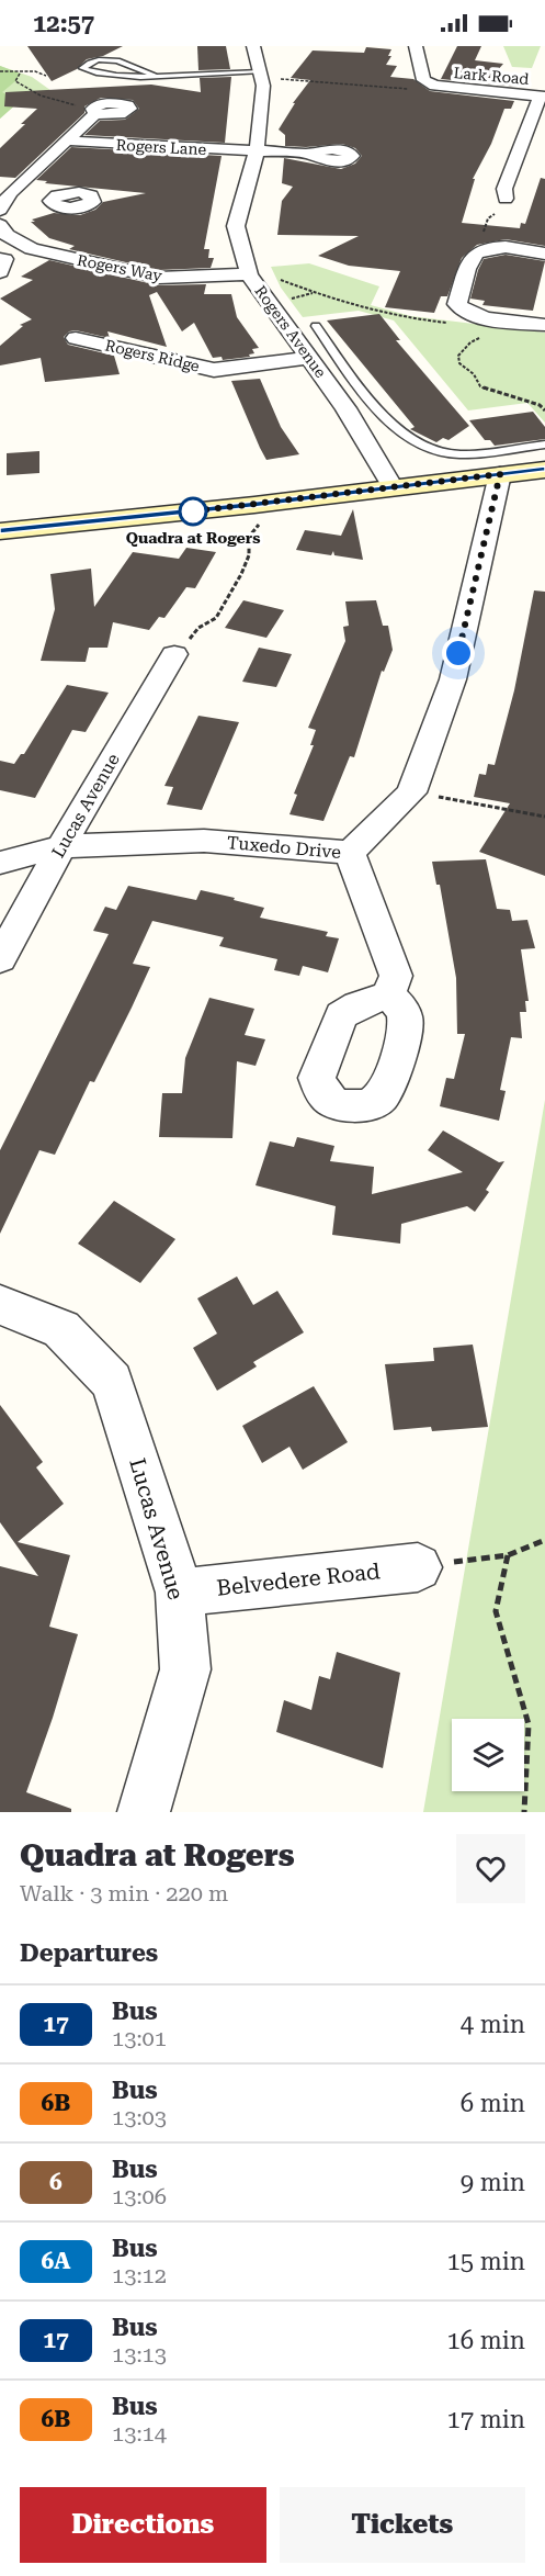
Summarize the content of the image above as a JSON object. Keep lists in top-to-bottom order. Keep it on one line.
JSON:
{"streets":{"street":["Lark Road","Rogers Lane","Rogers Way","Rogers Avenue","Rogers Ridge","Lucas Avenue","Tuxedo Drive","Belvedere Road"]},"crossings":[["Rogers Lane","Rogers Avenue"],["Rogers Way","Rogers Avenue"],["Rogers Avenue","Rogers Ridge"],["Lucas Avenue","Tuxedo Drive"],["Lucas Avenue","Belvedere Road"]],"places":["Quadra at Rogers"],"lines":["bus line 17"],"page":{"status":"12:57","heading":[["Quadra at Rogers","Walk · 3 min · 220 m"],"Departures"],"list":[{"mark":"17","name":"Bus","note":"13:01","value":"4 min"},{"mark":"6B","name":"Bus","note":"13:03","value":"6 min"},{"mark":"6","name":"Bus","note":"13:06","value":"9 min"},{"mark":"6A","name":"Bus","note":"13:12","value":"15 min"},{"mark":"17","name":"Bus","note":"13:13","value":"16 min"},{"mark":"6B","name":"Bus","note":"13:14","value":"17 min"}],"buttons":["Directions","Tickets"]}}
